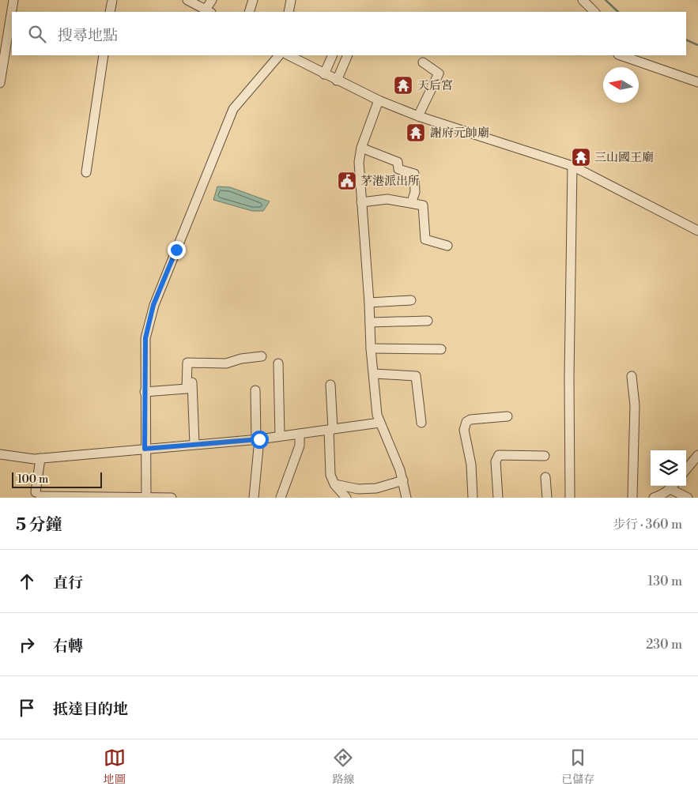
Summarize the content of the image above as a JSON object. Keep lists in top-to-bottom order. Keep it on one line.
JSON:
{"places":{"temple":["天后宮","謝府元帥廟","三山國王廟"],"public building":["茅港派出所"]},"scale_bar":"100 m","north":"left","page":{"search":"搜尋地點","scale":"100 m","heading":["5 分鐘","步行 · 360 m"],"list":[["直行","130 m"],["右轉","230 m"],"抵達目的地"],"nav":["地圖","路線","已儲存"]}}
